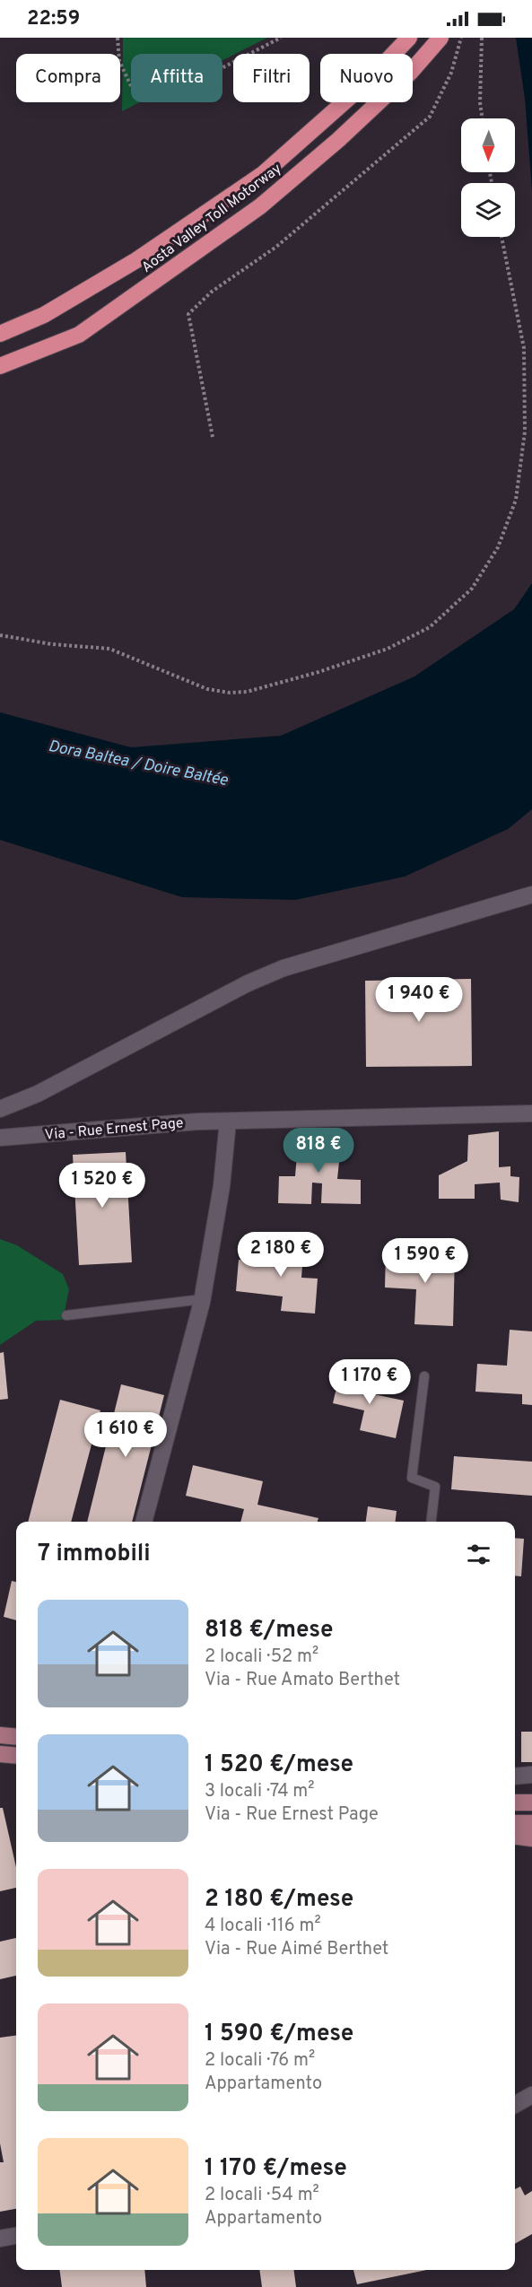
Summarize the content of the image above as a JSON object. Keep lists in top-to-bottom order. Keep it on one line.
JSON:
{"streets":{"highway":["Aosta Valley Toll Motorway"],"street":["Via - Rue Ernest Page"]},"water":["Dora Baltea / Doire Baltée"],"north":"bottom","page":{"status":"22:59","chip":["Compra","Affitta","Filtri","Nuovo"],"price":["1 940 €","818 €","1 520 €","2 180 €","1 590 €","1 170 €","1 610 €"],"heading":"7 immobili","list":[{"name":"818 €/mese","note":"2 locali · 52 m² · Via - Rue Amato Berthet"},{"name":"1 520 €/mese","note":"3 locali · 74 m² · Via - Rue Ernest Page"},{"name":"2 180 €/mese","note":"4 locali · 116 m² · Via - Rue Aimé Berthet"},{"name":"1 590 €/mese","note":"2 locali · 76 m² · Appartamento"},{"name":"1 170 €/mese","note":"2 locali · 54 m² · Appartamento"}]}}
